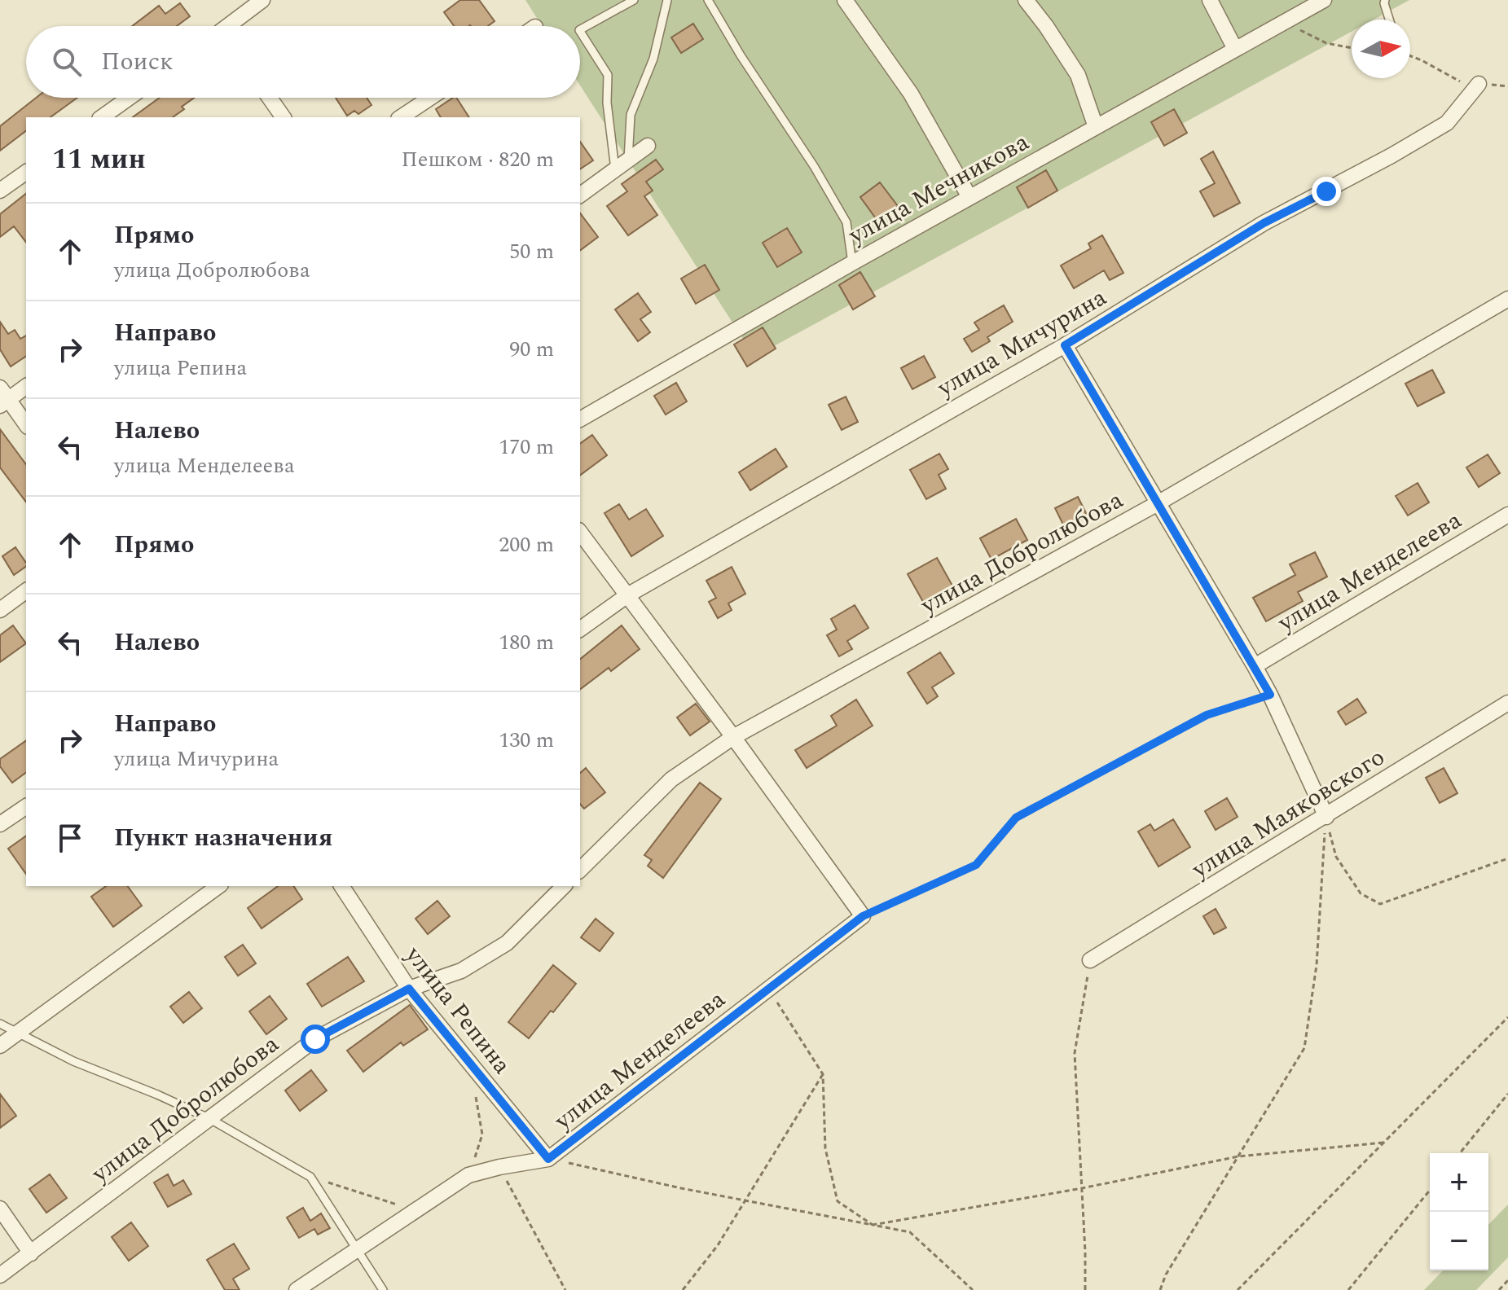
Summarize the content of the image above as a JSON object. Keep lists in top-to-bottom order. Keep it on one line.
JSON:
{"streets":{"street":["улица Мечникова","улица Мичурина","улица Добролюбова","улица Менделеева","улица Маяковского","улица Репина"]},"crossings":[["улица Добролюбова","улица Репина"],["улица Менделеева","улица Репина"]],"north":"right","page":{"search":"Поиск","heading":["11 мин","Пешком · 820 m"],"list":[["Прямо","улица Добролюбова","50 m"],["Направо","улица Репина","90 m"],["Налево","улица Менделеева","170 m"],["Прямо","200 m"],["Налево","180 m"],["Направо","улица Мичурина","130 m"],"Пункт назначения"],"map_buttons":["+","−"]}}
